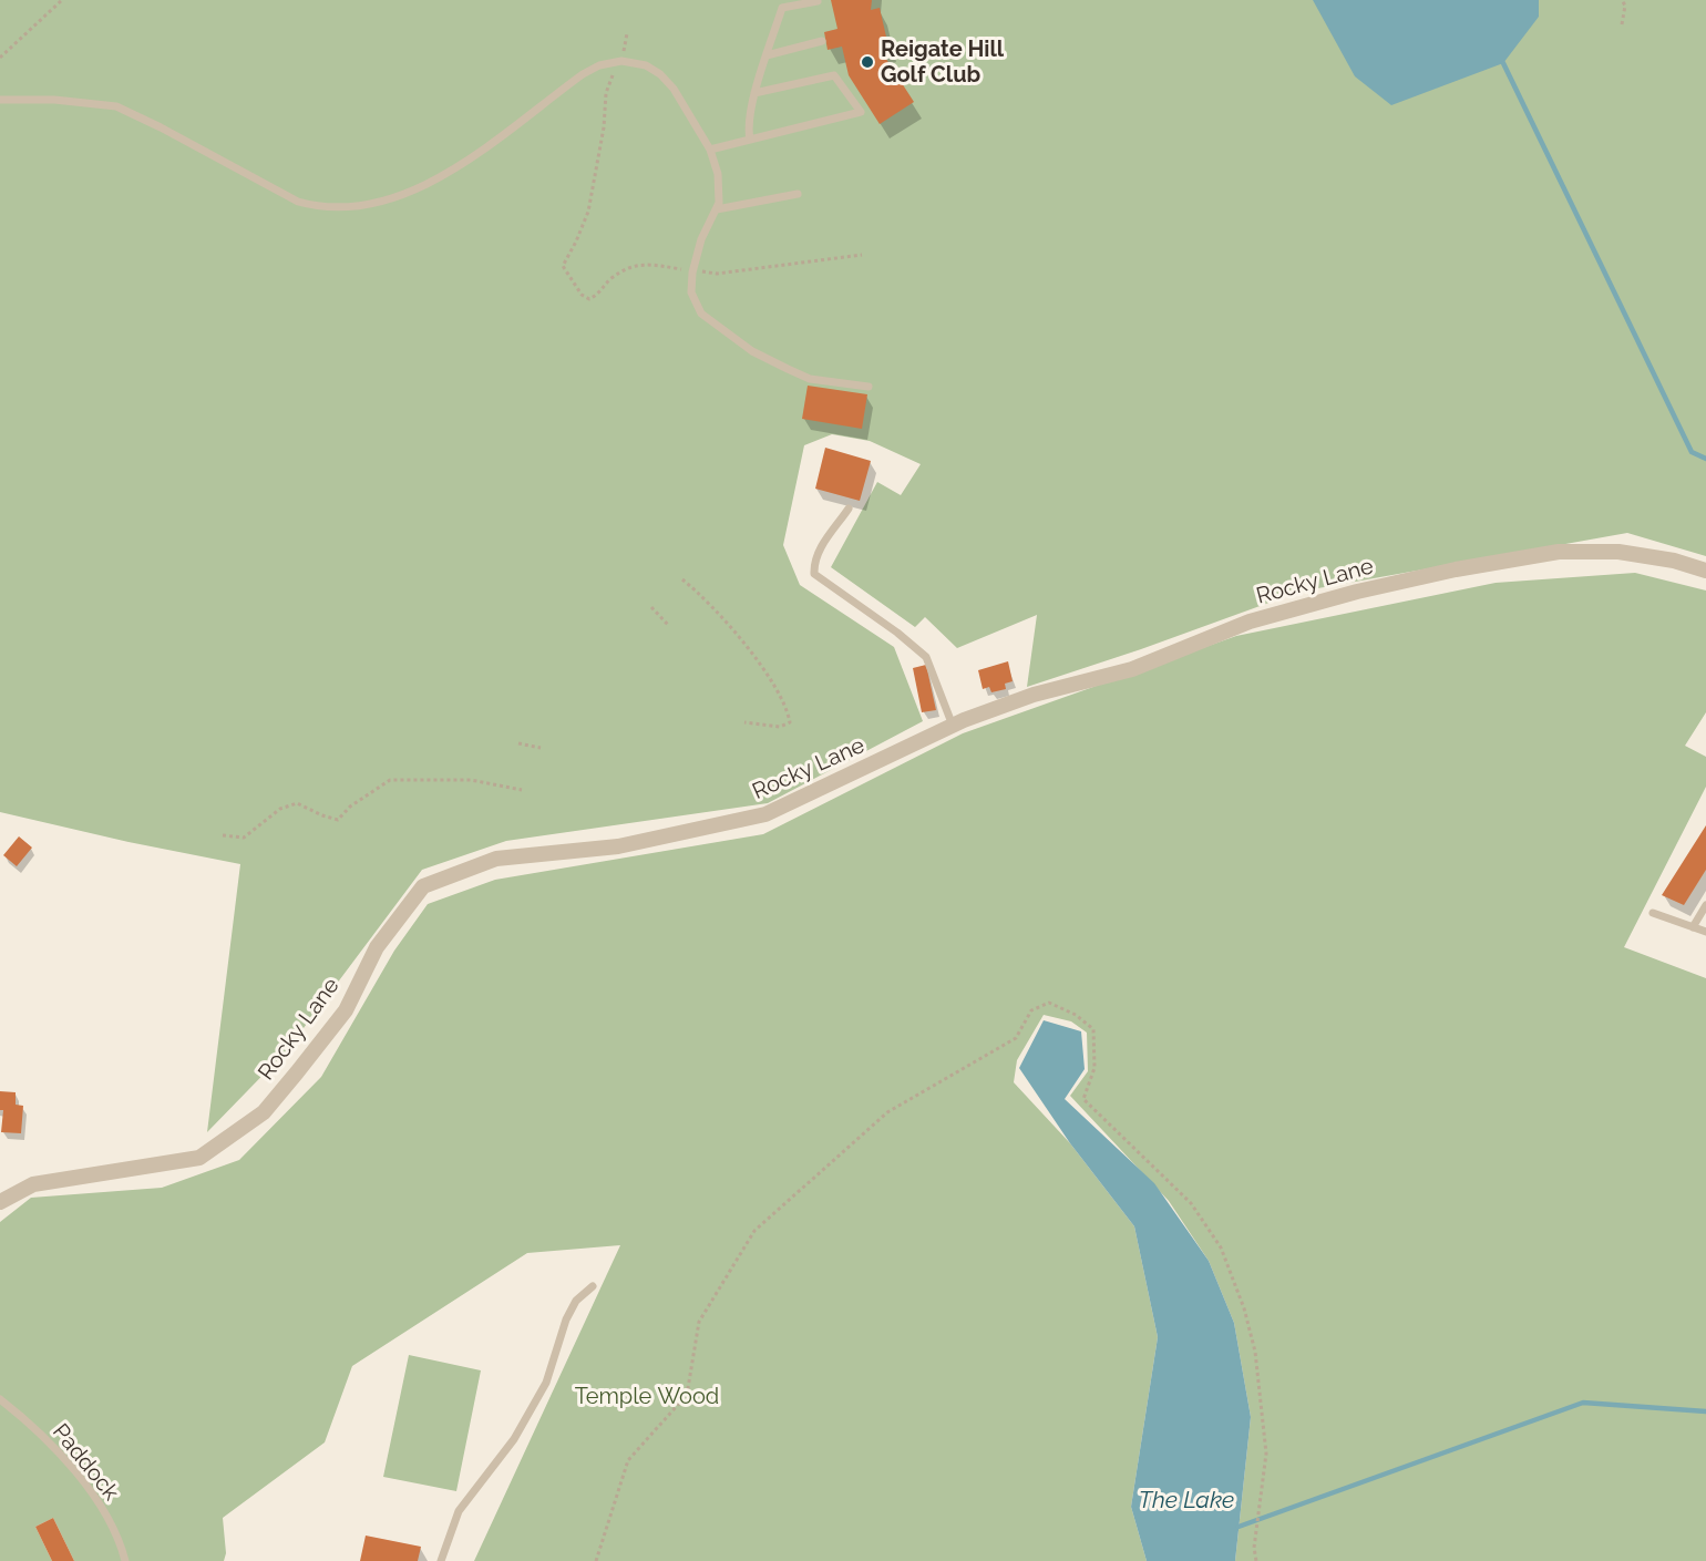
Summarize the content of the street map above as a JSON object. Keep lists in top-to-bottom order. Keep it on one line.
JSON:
{"streets":{"street":["Rocky Lane"],"lane":["Paddock"]},"water":["The Lake"],"parks":["Temple Wood"],"places":["Reigate Hill Golf Club"]}
